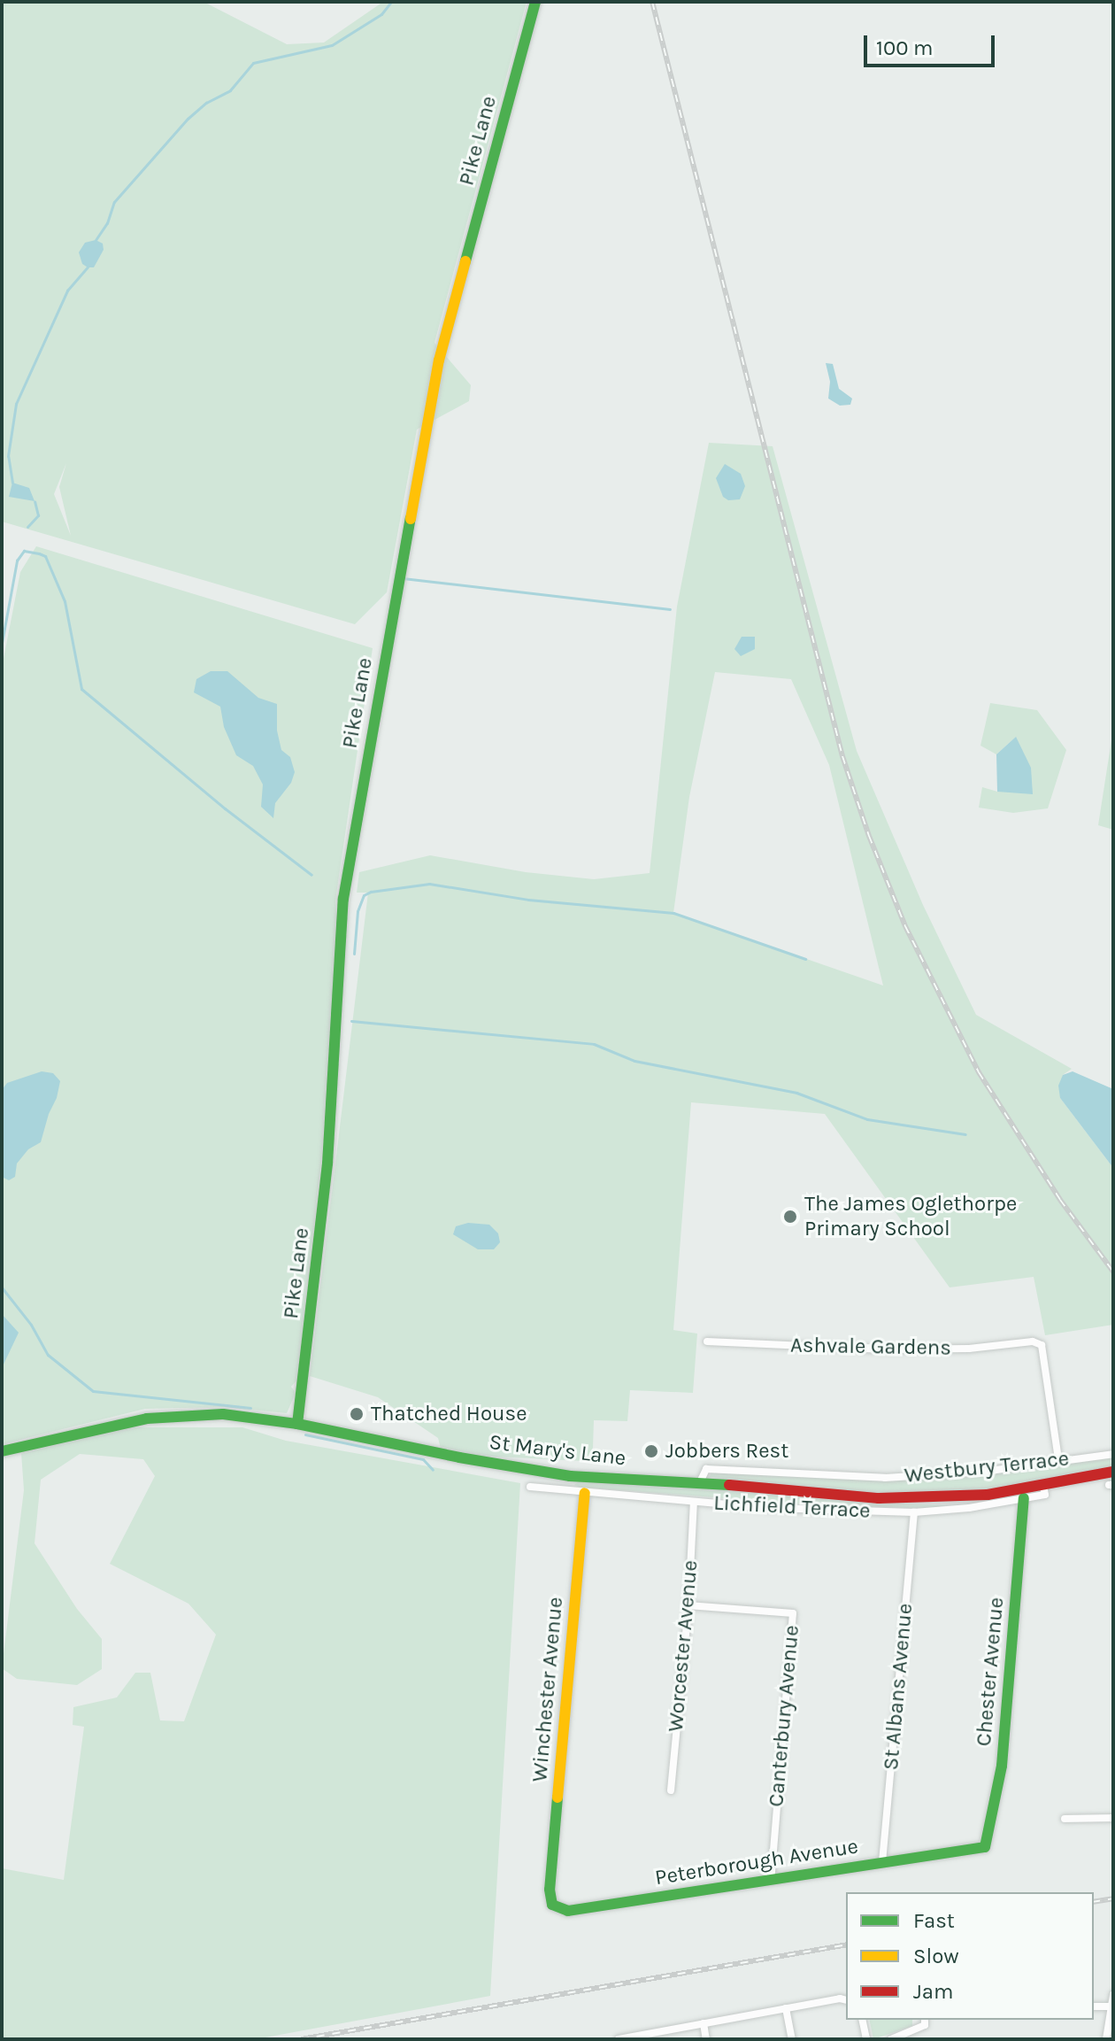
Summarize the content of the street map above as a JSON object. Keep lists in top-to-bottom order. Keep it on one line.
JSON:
{"streets":{"street":["Pike Lane","Ashvale Gardens","St Mary's Lane","Westbury Terrace","Lichfield Terrace","Worcester Avenue","Chester Avenue","St Albans Avenue","Winchester Avenue","Canterbury Avenue","Peterborough Avenue"]},"crossings":[["Pike Lane","St Mary's Lane"],["Ashvale Gardens","Westbury Terrace"],["St Mary's Lane","Westbury Terrace"],["St Mary's Lane","Lichfield Terrace"],["Lichfield Terrace","Worcester Avenue"],["Lichfield Terrace","Chester Avenue"],["Lichfield Terrace","St Albans Avenue"],["Lichfield Terrace","Winchester Avenue"],["Worcester Avenue","Canterbury Avenue"],["Chester Avenue","Peterborough Avenue"],["St Albans Avenue","Peterborough Avenue"],["Winchester Avenue","Peterborough Avenue"],["Canterbury Avenue","Peterborough Avenue"]],"places":["The James Oglethorpe Primary School","Thatched House","Jobbers Rest"],"legend":["Fast","Slow","Jam"],"scale_bar":"100 m"}
